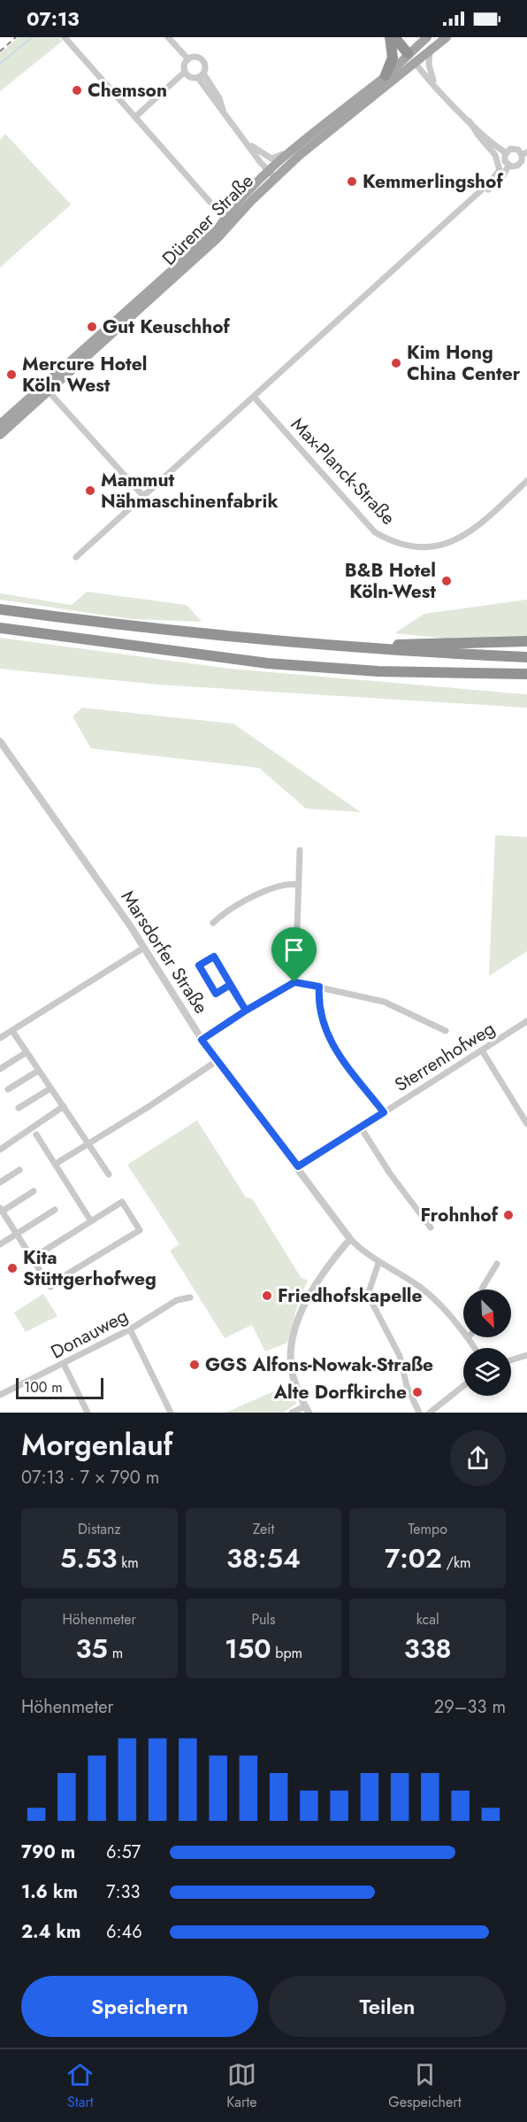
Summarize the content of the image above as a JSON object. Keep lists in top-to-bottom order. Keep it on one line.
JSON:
{"streets":{"main road":["Dürener Straße"],"street":["Max-Planck-Straße","Marsdorfer Straße","Sterrenhofweg","Donauweg"]},"crossings":[["Marsdorfer Straße","Sterrenhofweg"]],"places":["Chemson","Kemmerlingshof","Gut Keuschhof","Kim Hong China Center","Mercure Hotel Köln West","Mammut Nähmaschinenfabrik","B&B Hotel Köln-West","Frohnhof","Kita Stüttgerhofweg","Friedhofskapelle","GGS Alfons-Nowak-Straße","Alte Dorfkirche"],"scale_bar":"100 m","north":"bottom right","page":{"status":"07:13","scale":"100 m","heading":["Morgenlauf","07:13 · 7 × 790 m"],"stats":[["Distanz","5.53 km"],["Zeit","38:54"],["Tempo","7:02 /km"],["Höhenmeter","35 m"],["Puls","150 bpm"],["kcal","338"]],"chart":["Höhenmeter","29–33 m"],"list":[{"name":"790 m","note":"6:57"},{"name":"1.6 km","note":"7:33"},{"name":"2.4 km","note":"6:46"}],"buttons":["Speichern","Teilen"],"tabs":["Start","Karte","Gespeichert"]}}
